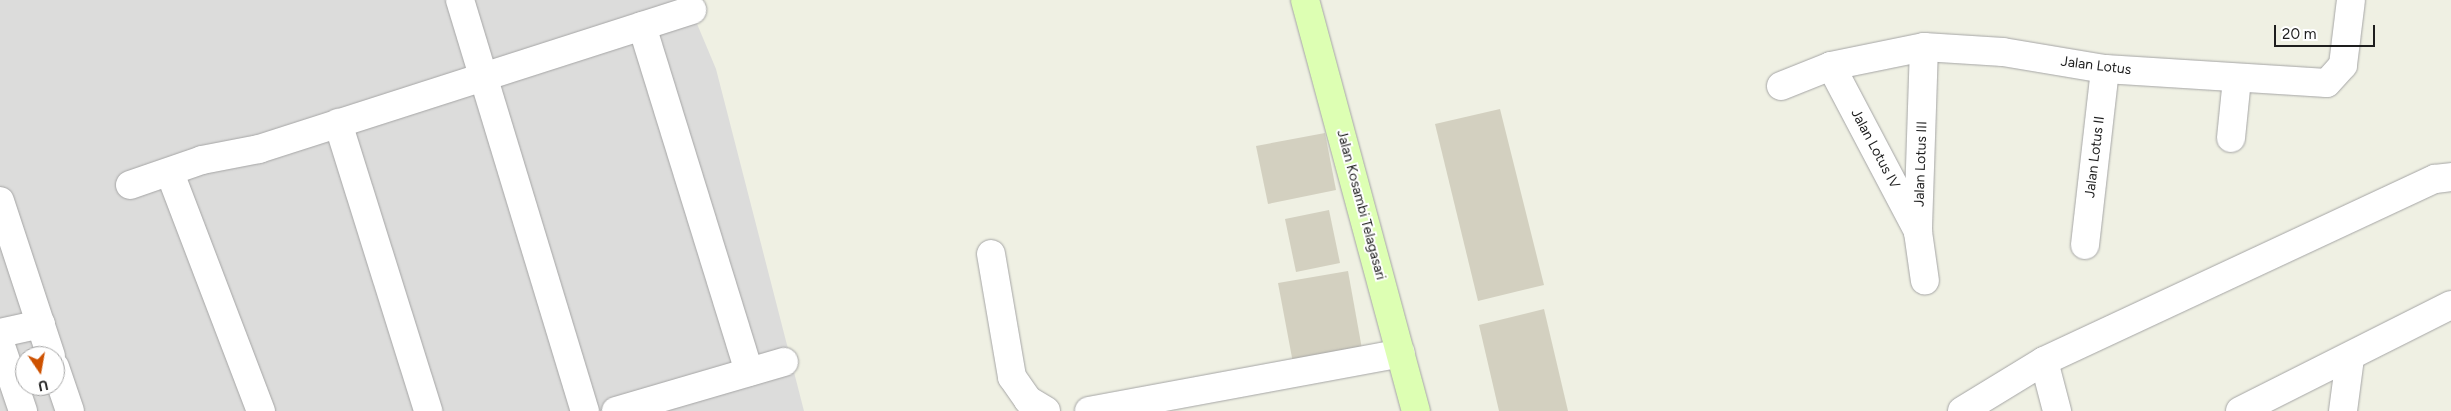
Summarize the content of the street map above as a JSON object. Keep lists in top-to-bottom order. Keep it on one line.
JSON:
{"streets":{"main road":["Jalan Kosambi Telagasari"],"street":["Jalan Lotus","Jalan Lotus IV","Jalan Lotus II","Jalan Lotus III"]},"crossings":[["Jalan Lotus","Jalan Lotus IV"],["Jalan Lotus","Jalan Lotus II"],["Jalan Lotus","Jalan Lotus III"],["Jalan Lotus IV","Jalan Lotus III"]],"scale_bar":"20 m","north":"bottom"}
